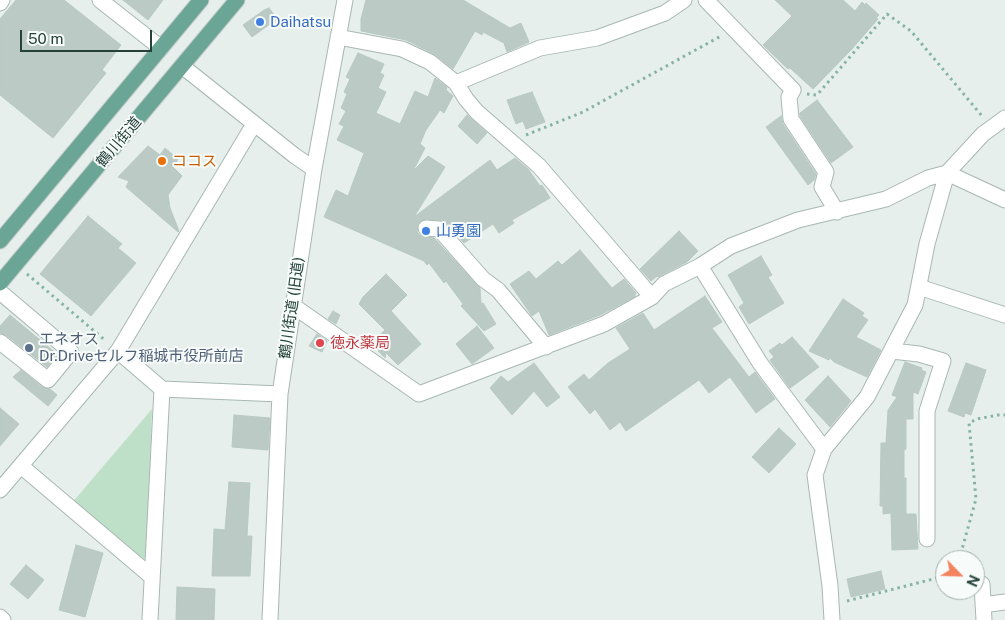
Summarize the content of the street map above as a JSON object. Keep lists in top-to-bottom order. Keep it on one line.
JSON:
{"streets":{"main road":["鶴川街道"],"street":["鶴川街道 (旧道)"]},"places":["Daihatsu","ココス","山勇園","徳永薬局","エネオス Dr.Driveセルフ稲城市役所前店"],"scale_bar":"50 m","north":"bottom right"}
